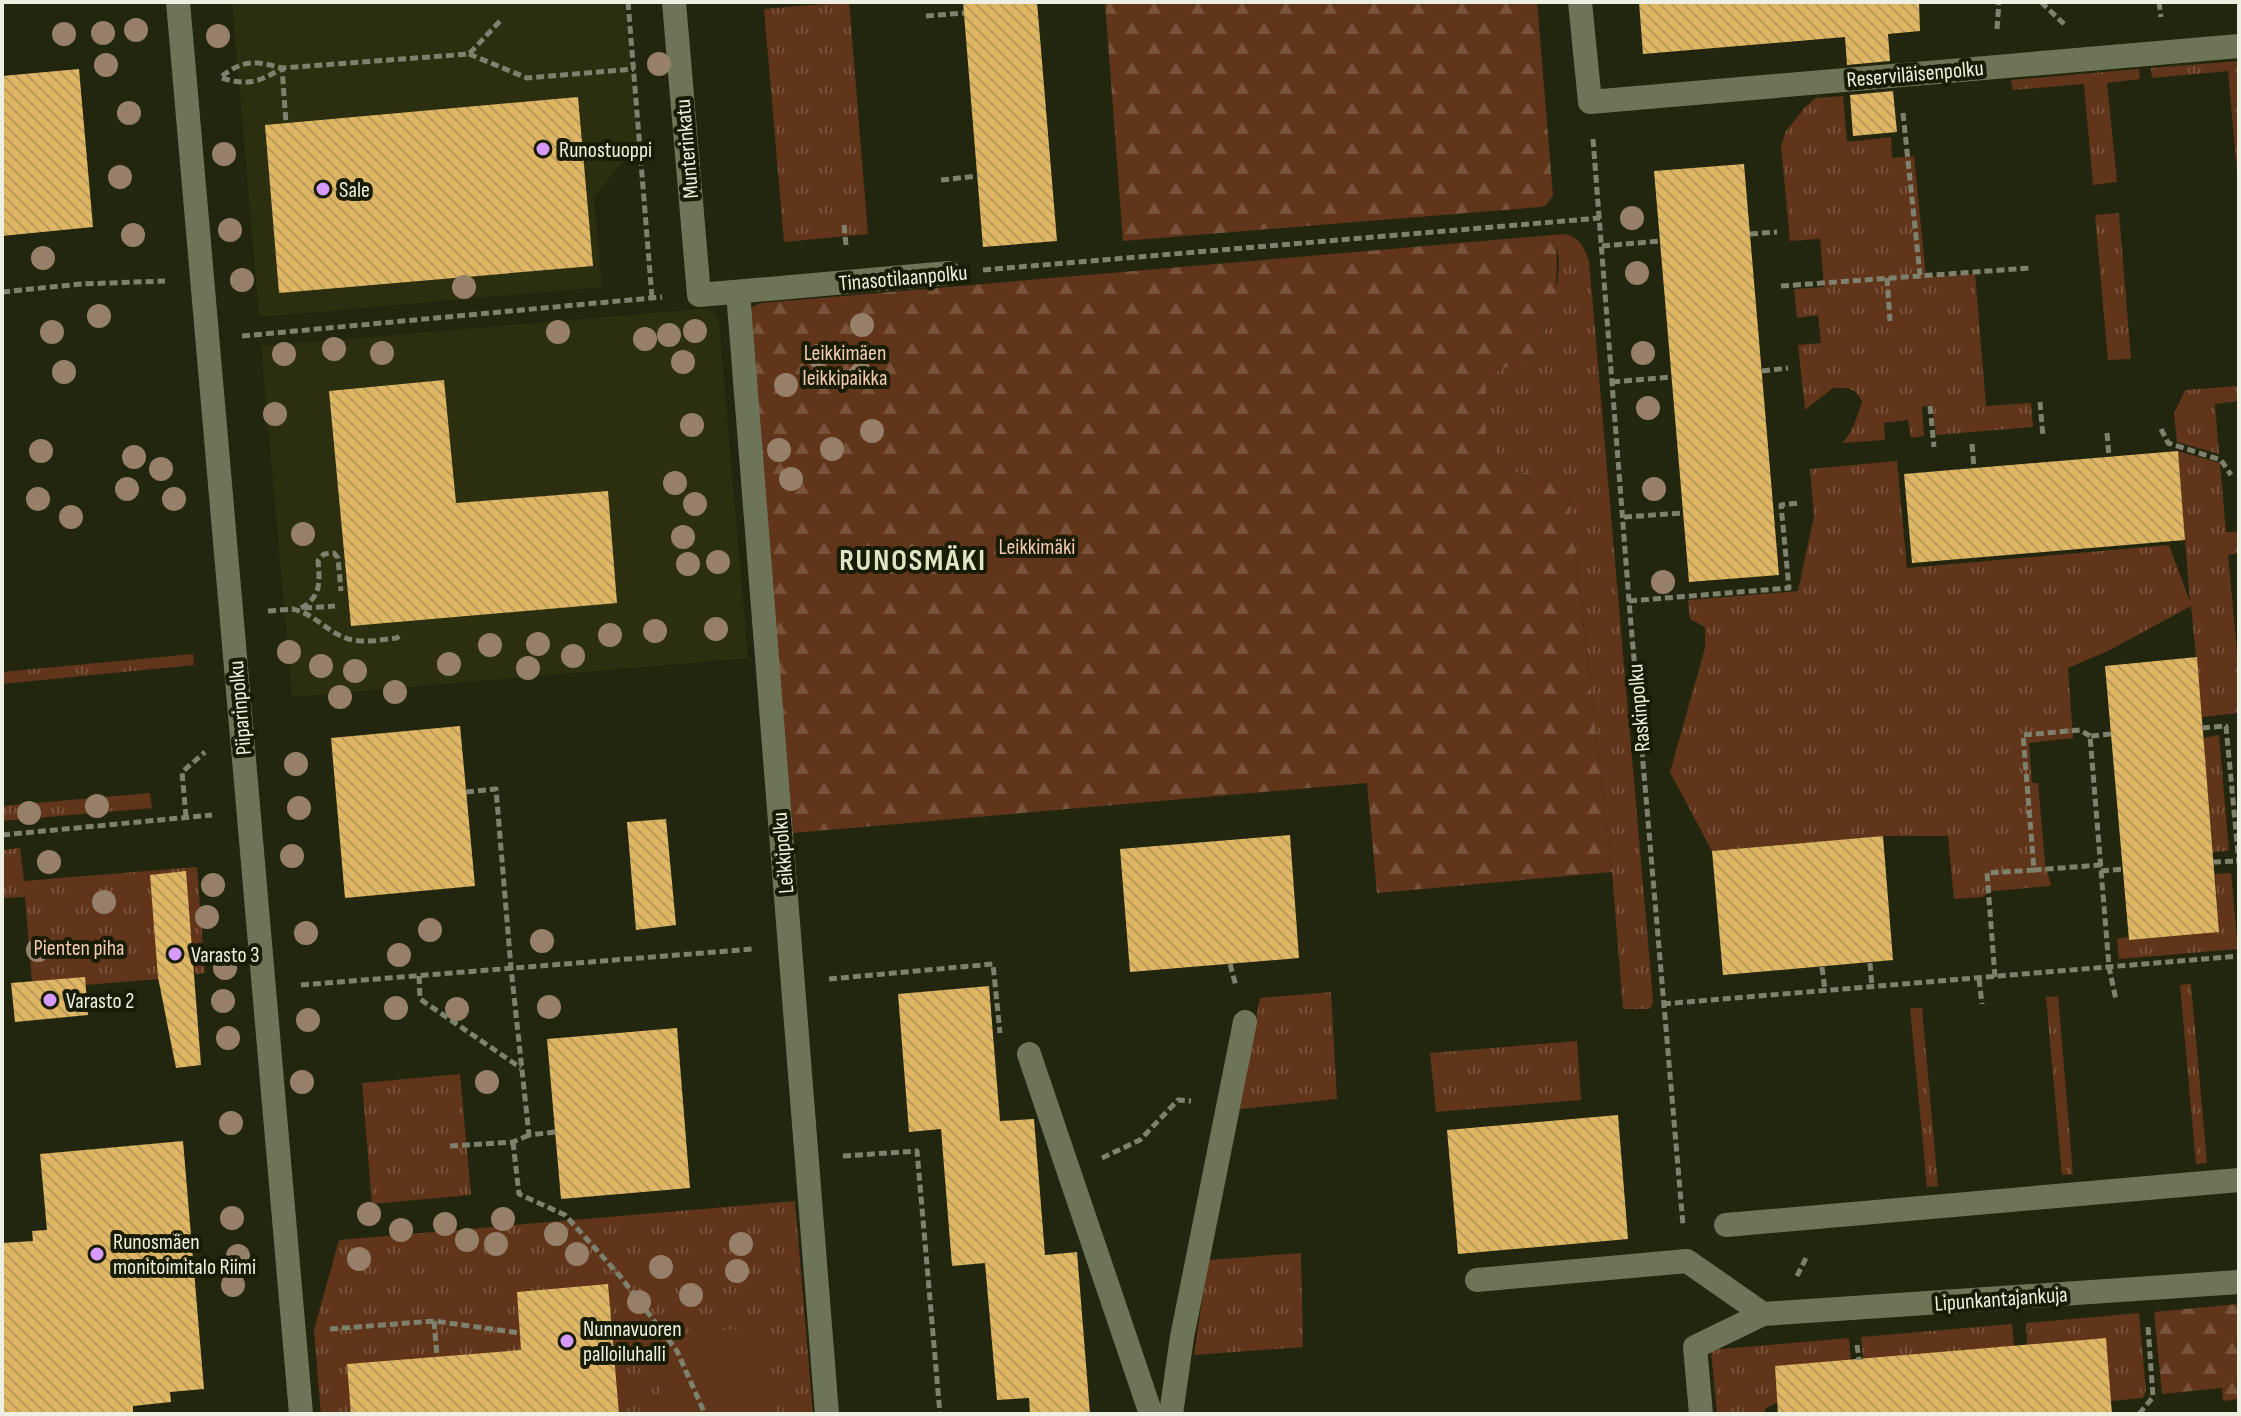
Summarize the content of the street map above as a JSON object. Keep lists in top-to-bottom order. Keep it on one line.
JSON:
{"streets":{"street":["Reserviläisenpolku","Munterinkatu","Tinasotilaanpolku","Piiparinpolku","Leikkipolku","Lipunkantajankuja"],"path":["Raskinpolku"]},"crossings":[["Reserviläisenpolku","Raskinpolku"],["Munterinkatu","Tinasotilaanpolku"],["Tinasotilaanpolku","Raskinpolku"],["Tinasotilaanpolku","Leikkipolku"]],"districts":["RUNOSMÄKI"],"parks":["Leikkimäen leikkipaikka","Leikkimäki","Pienten piha"],"places":["Runostuoppi","Sale","Varasto 3","Varasto 2","Runosmäen monitoimitalo Riimi","Nunnavuoren palloiluhalli"]}
